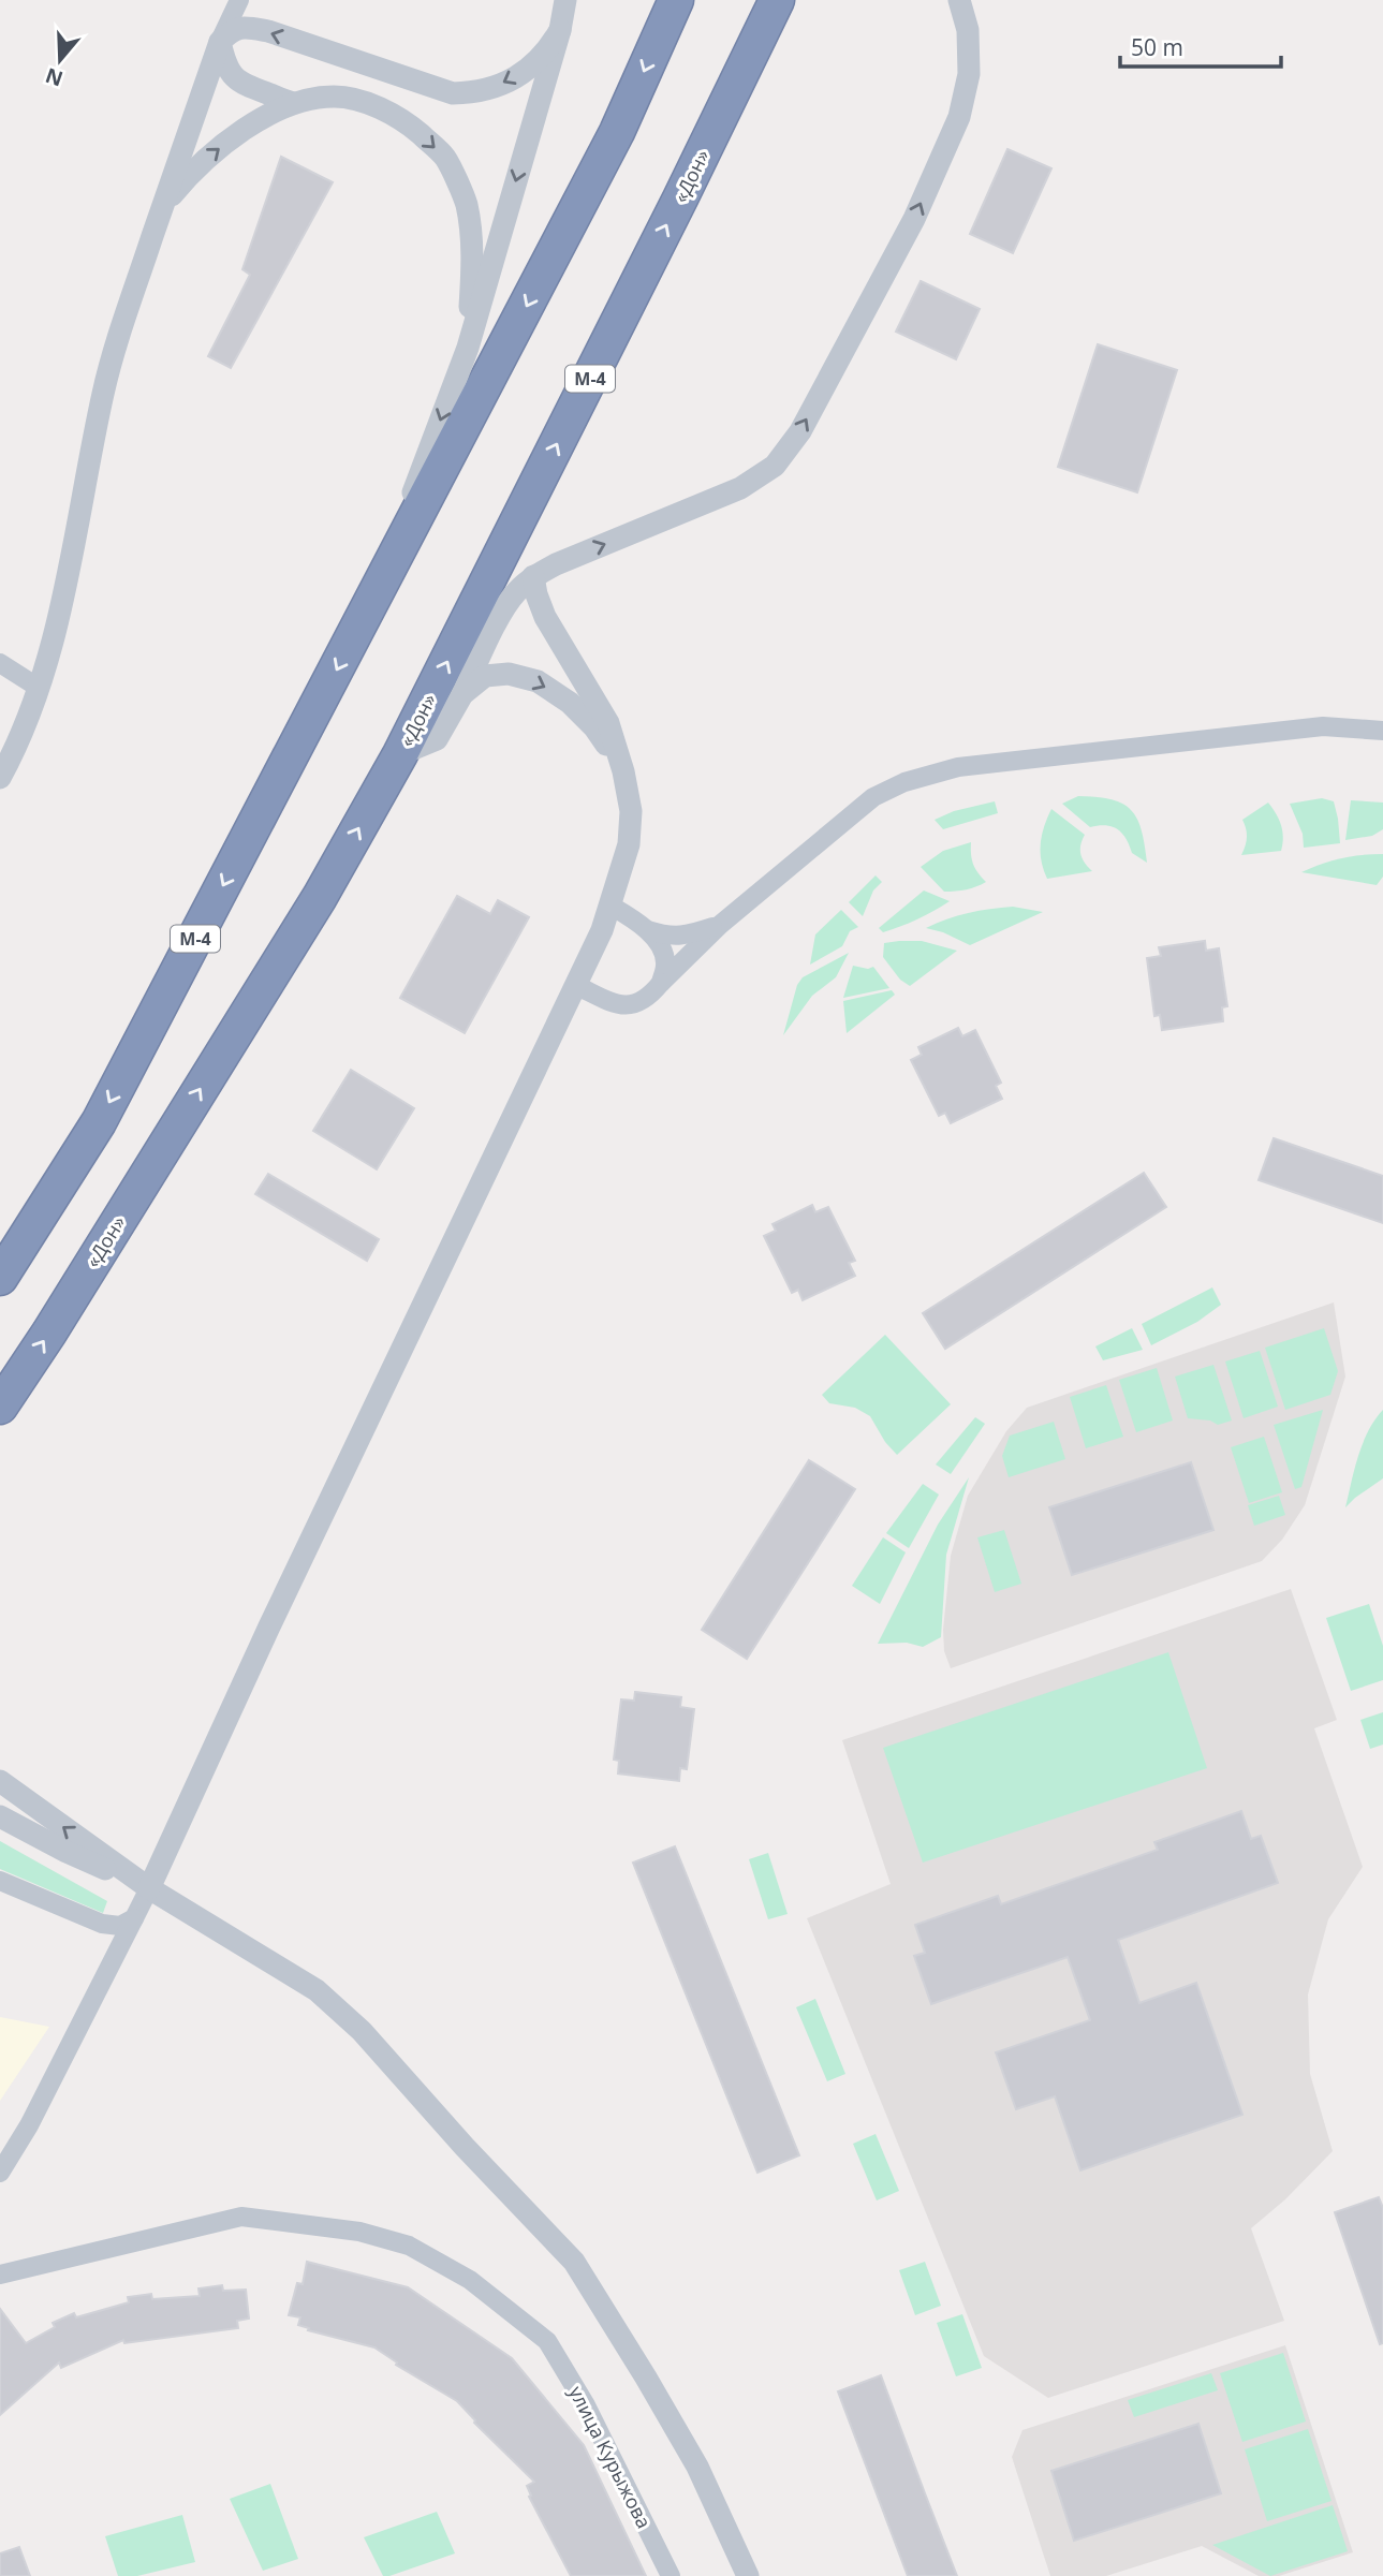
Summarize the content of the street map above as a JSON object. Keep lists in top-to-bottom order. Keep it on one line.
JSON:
{"streets":{"highway":["«Дон»","М-4"],"street":["улица Курыжова"]},"scale_bar":"50 m","north":"bottom"}
